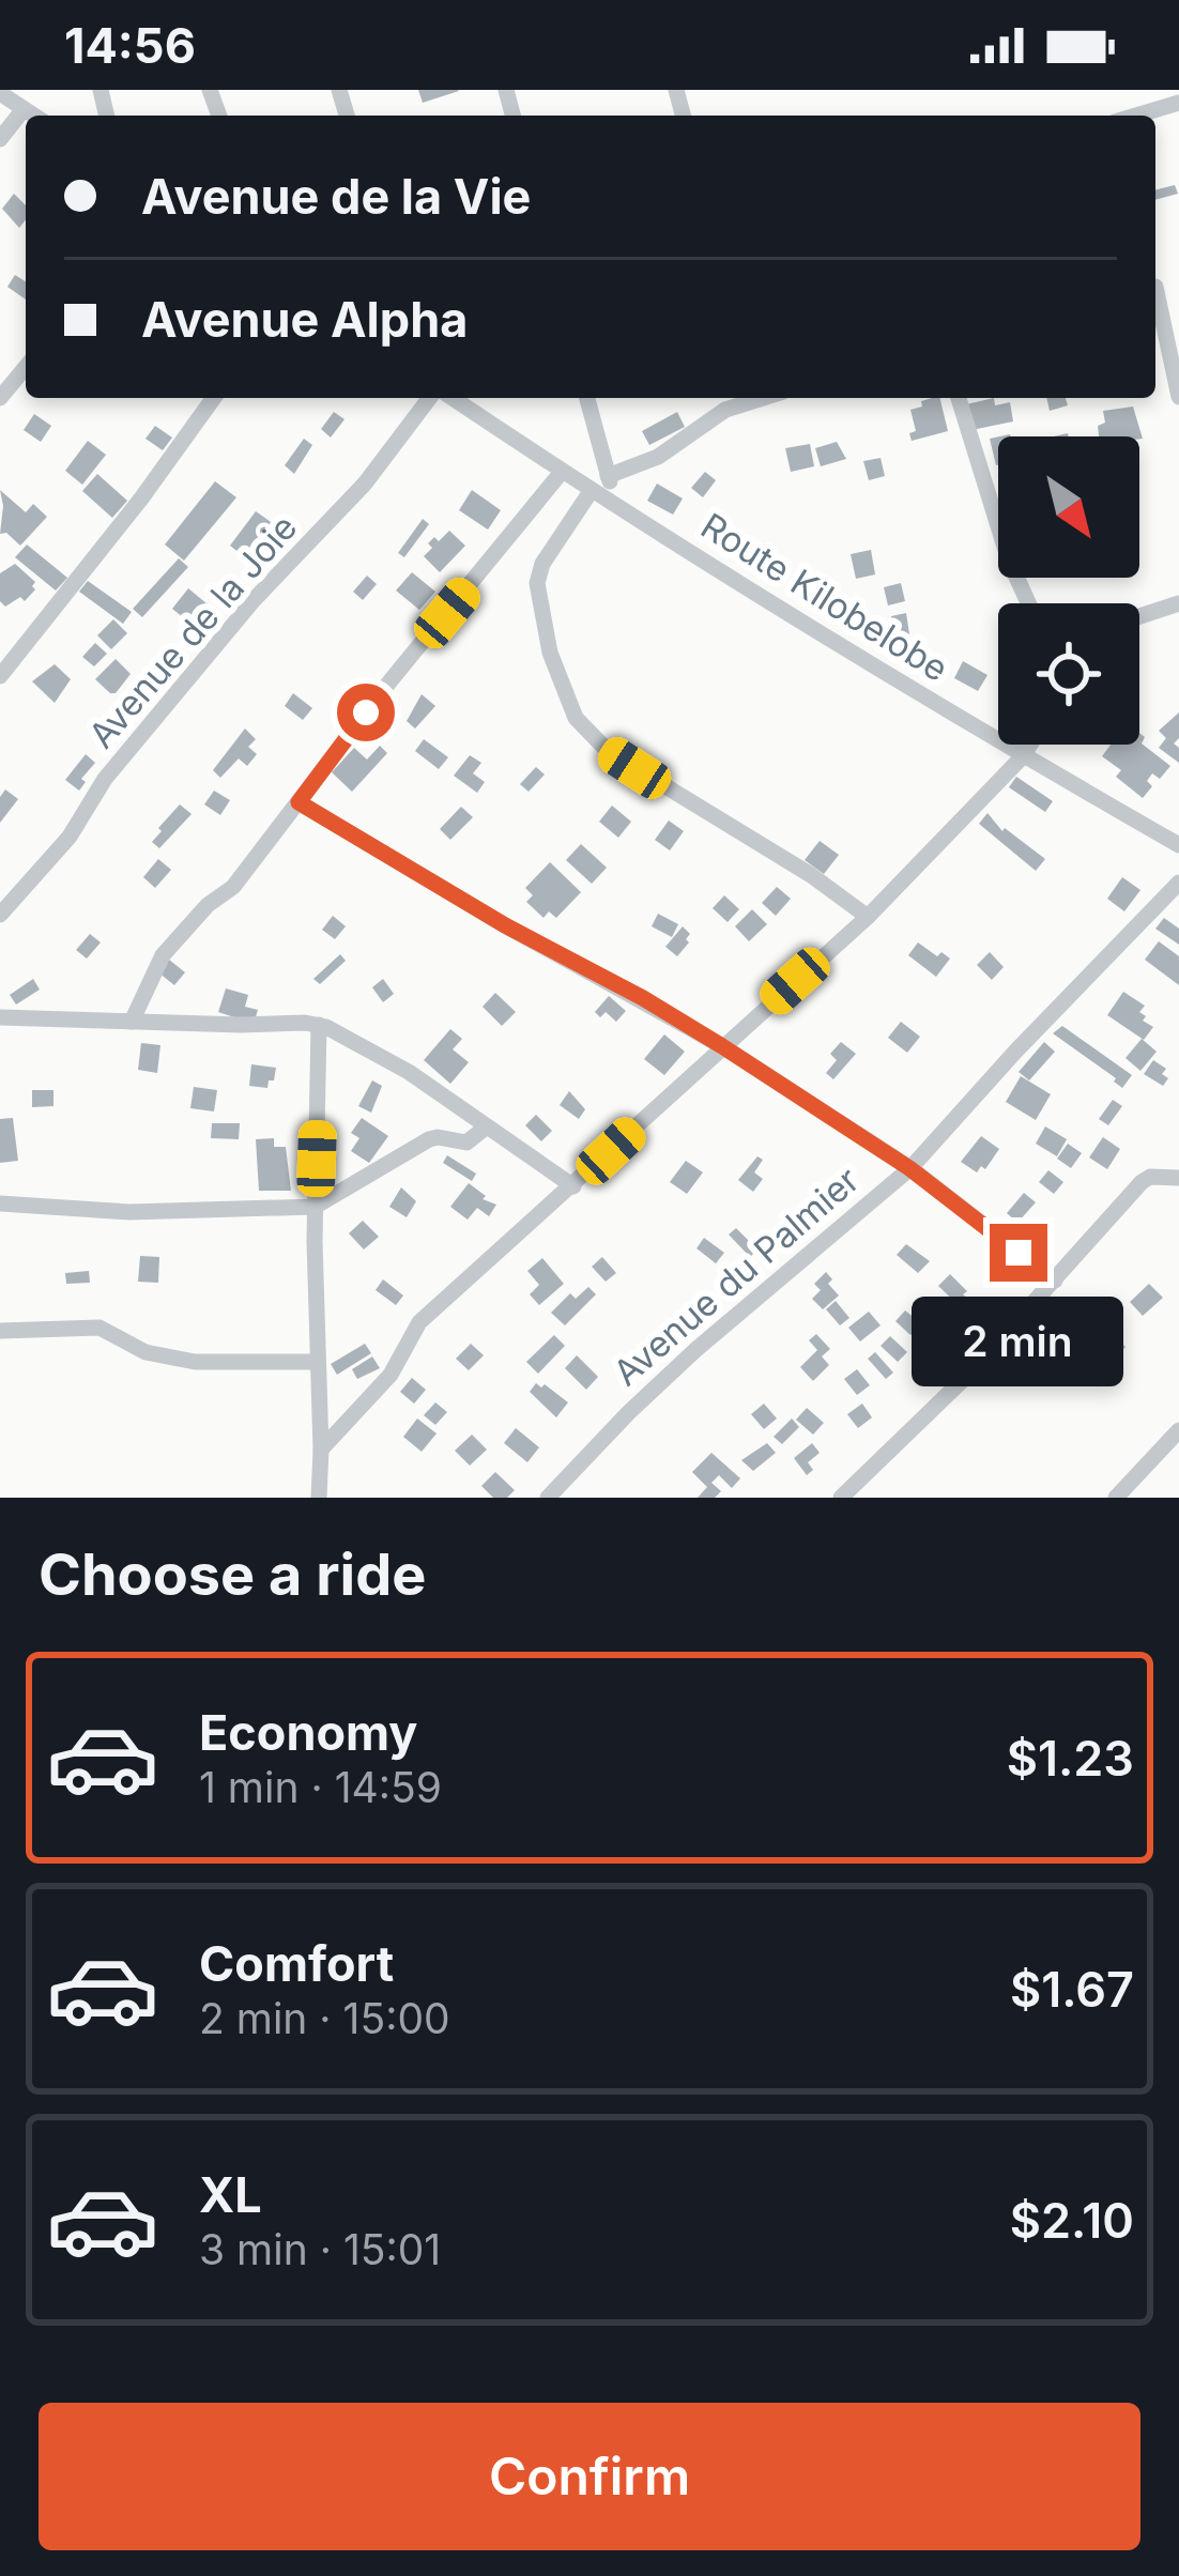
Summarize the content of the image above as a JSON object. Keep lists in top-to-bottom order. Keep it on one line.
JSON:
{"streets":{"street":["Route Kilobelobe","Avenue de la Joie","Avenue du Palmier"]},"north":"bottom right","page":{"status":"14:56","banner":["Avenue de la Vie","Avenue Alpha"],"bubble":"2 min","heading":"Choose a ride","list":[{"name":"Economy","note":"1 min · 14:59","value":"$1.23"},{"name":"Comfort","note":"2 min · 15:00","value":"$1.67"},{"name":"XL","note":"3 min · 15:01","value":"$2.10"}],"buttons":"Confirm"}}
